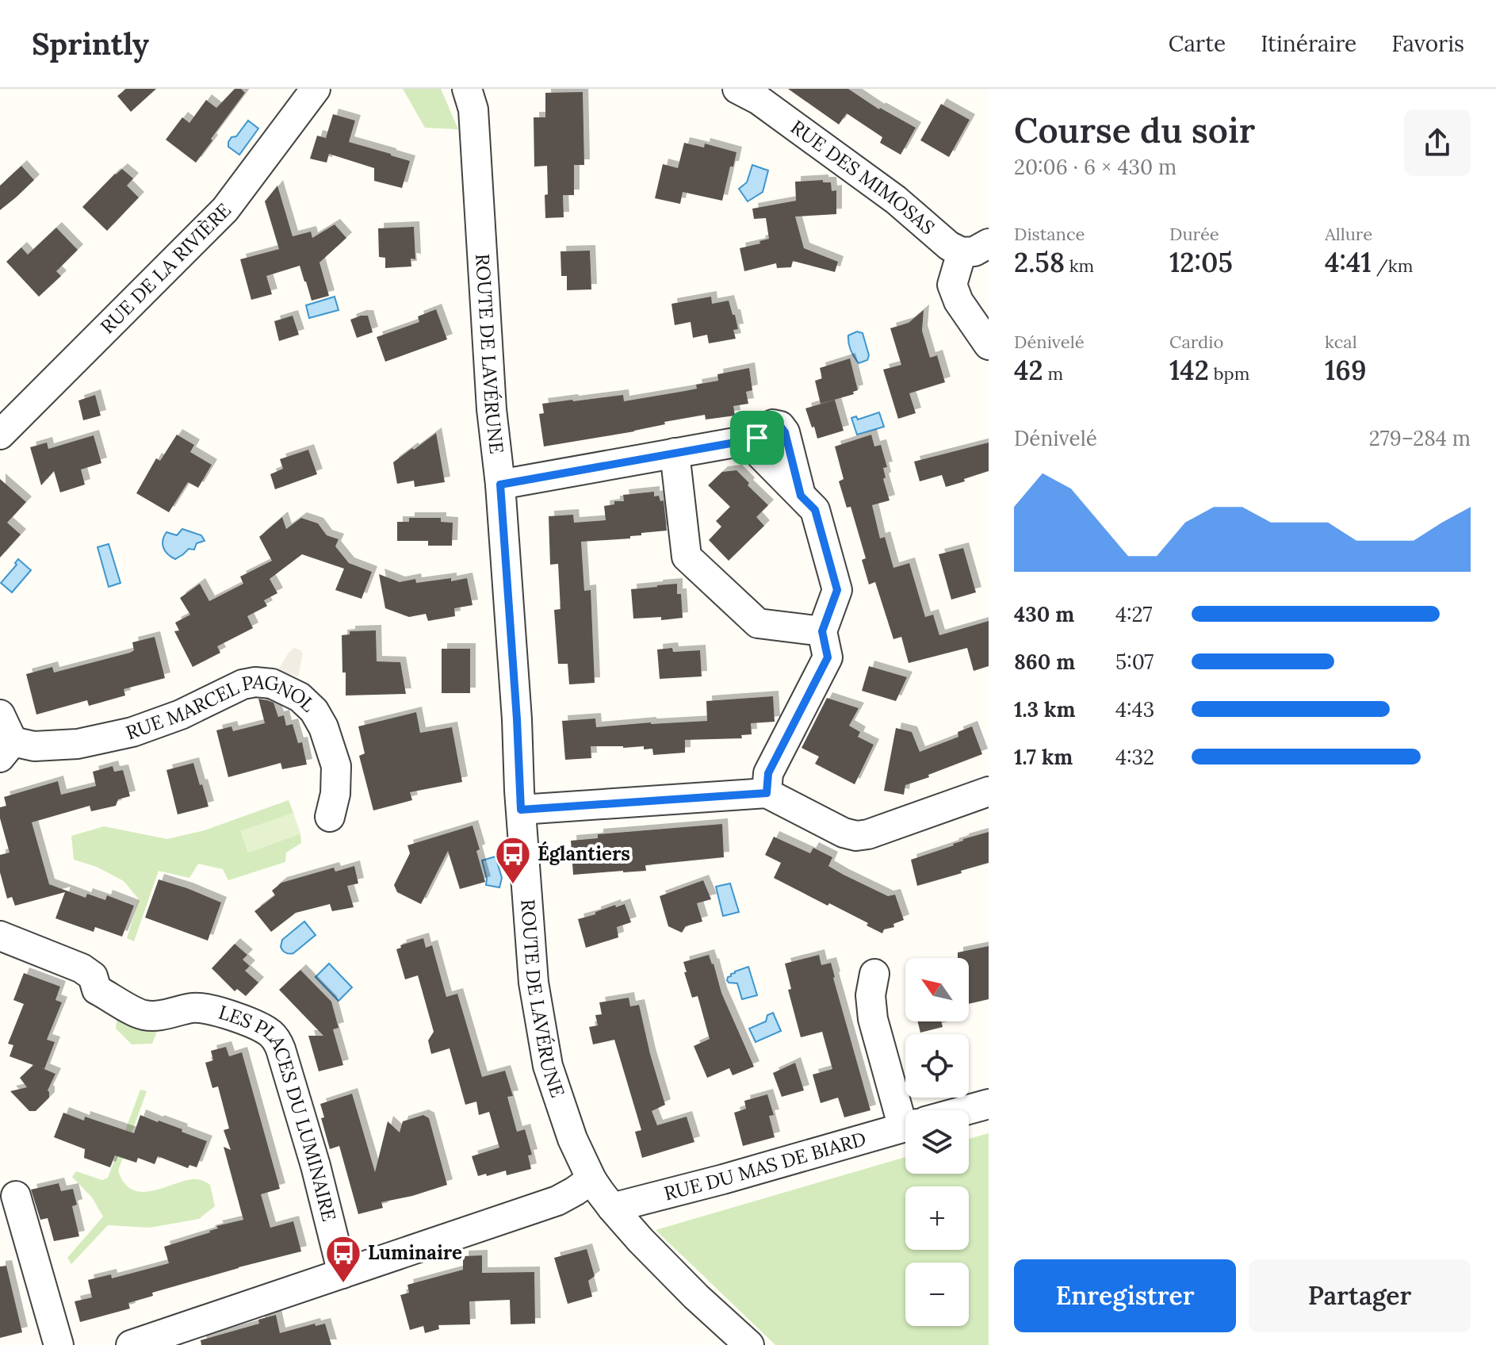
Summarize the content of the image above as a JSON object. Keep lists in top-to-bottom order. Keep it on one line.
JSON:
{"streets":{"street":["RUE DES MIMOSAS","RUE DE LA RIVIÈRE","ROUTE DE LAVÉRUNE","RUE MARCEL PAGNOL","LES PLACES DU LUMINAIRE","RUE DU MAS DE BIARD"]},"crossings":[["ROUTE DE LAVÉRUNE","RUE DU MAS DE BIARD"]],"places":{"bus stop":["Églantiers","Luminaire"]},"north":"top left","page":{"header":"Sprintly","nav":["Carte","Itinéraire","Favoris"],"heading":["Course du soir","20:06 · 6 × 430 m"],"stats":[["Distance","2.58 km"],["Durée","12:05"],["Allure","4:41 /km"],["Dénivelé","42 m"],["Cardio","142 bpm"],["kcal","169"]],"chart":["Dénivelé","279–284 m"],"list":[{"name":"430 m","note":"4:27"},{"name":"860 m","note":"5:07"},{"name":"1.3 km","note":"4:43"},{"name":"1.7 km","note":"4:32"}],"map_buttons":["+","−"],"buttons":["Enregistrer","Partager"]}}
